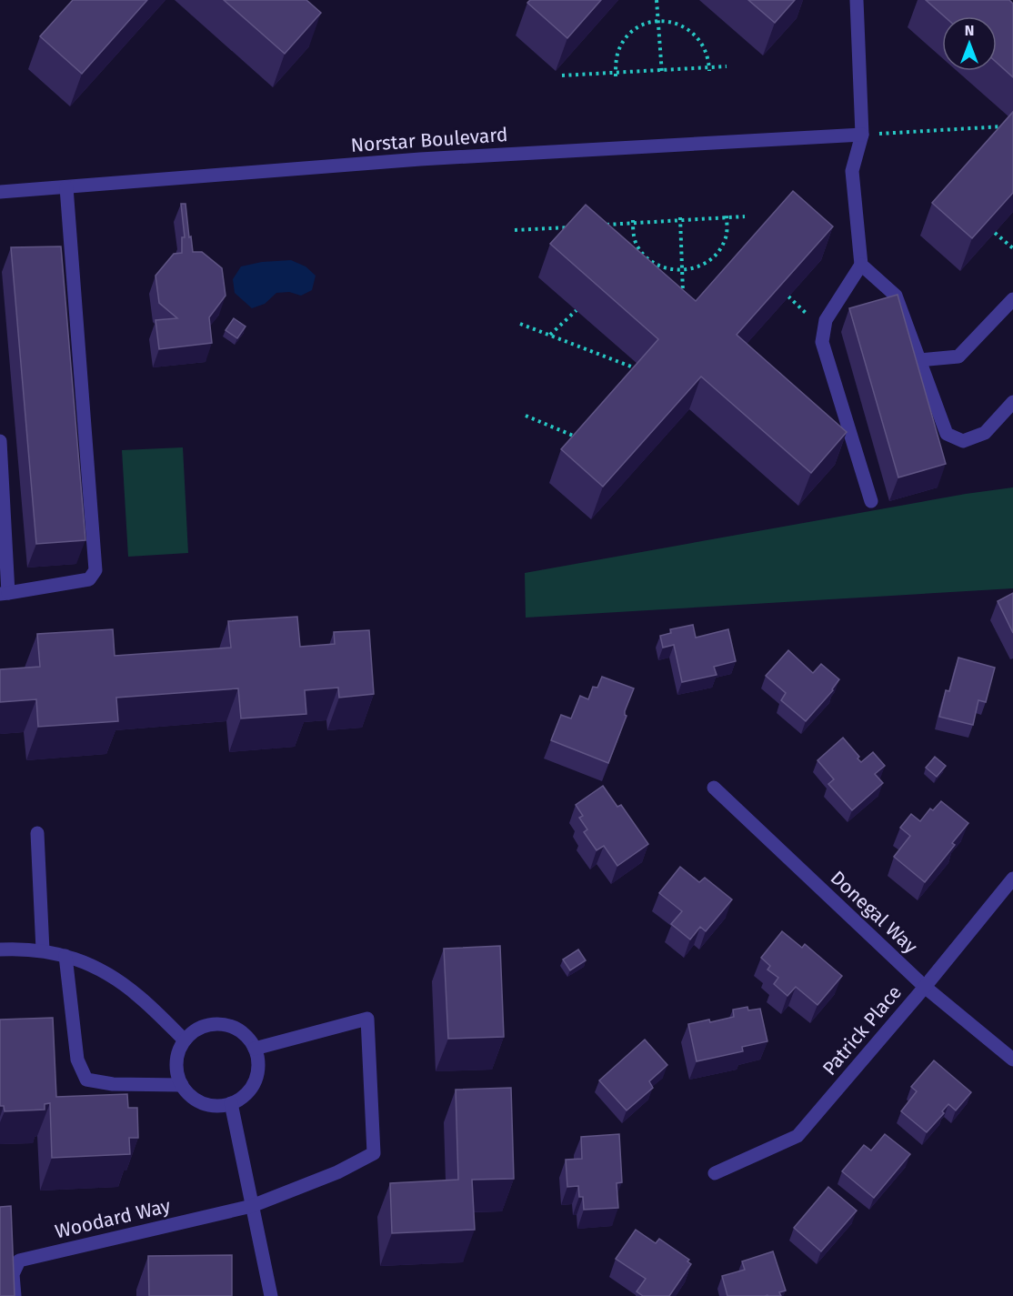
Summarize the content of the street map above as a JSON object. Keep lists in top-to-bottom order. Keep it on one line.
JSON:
{"streets":{"street":["Norstar Boulevard","Donegal Way","Patrick Place","Woodard Way"]},"crossings":[["Donegal Way","Patrick Place"]],"north":"top"}
